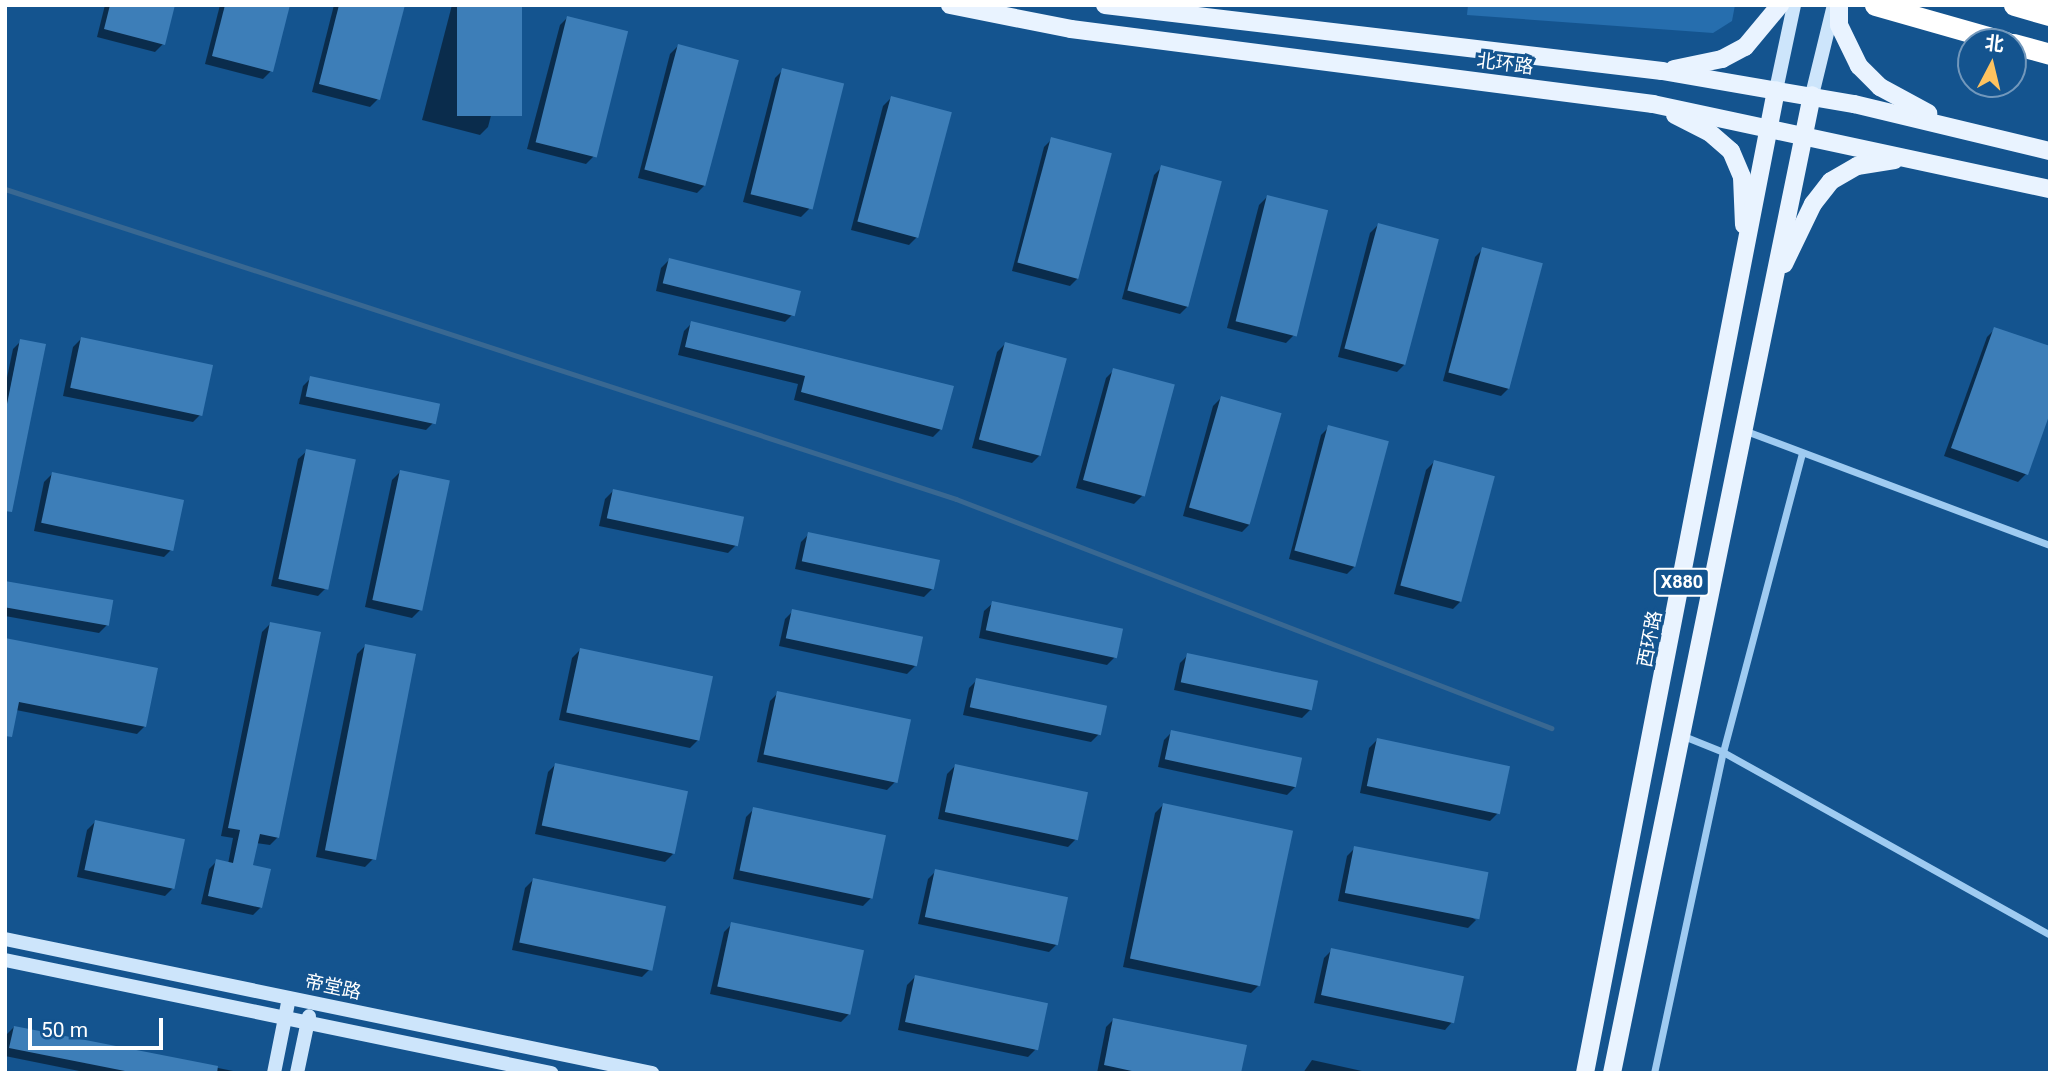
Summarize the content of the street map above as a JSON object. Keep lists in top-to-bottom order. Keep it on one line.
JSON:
{"streets":{"main road":["北环路","X880","西环路"],"street":["帝堂路"]},"crossings":[["北环路","X880"],["北环路","西环路"]],"scale_bar":"50 m","north":"top"}
